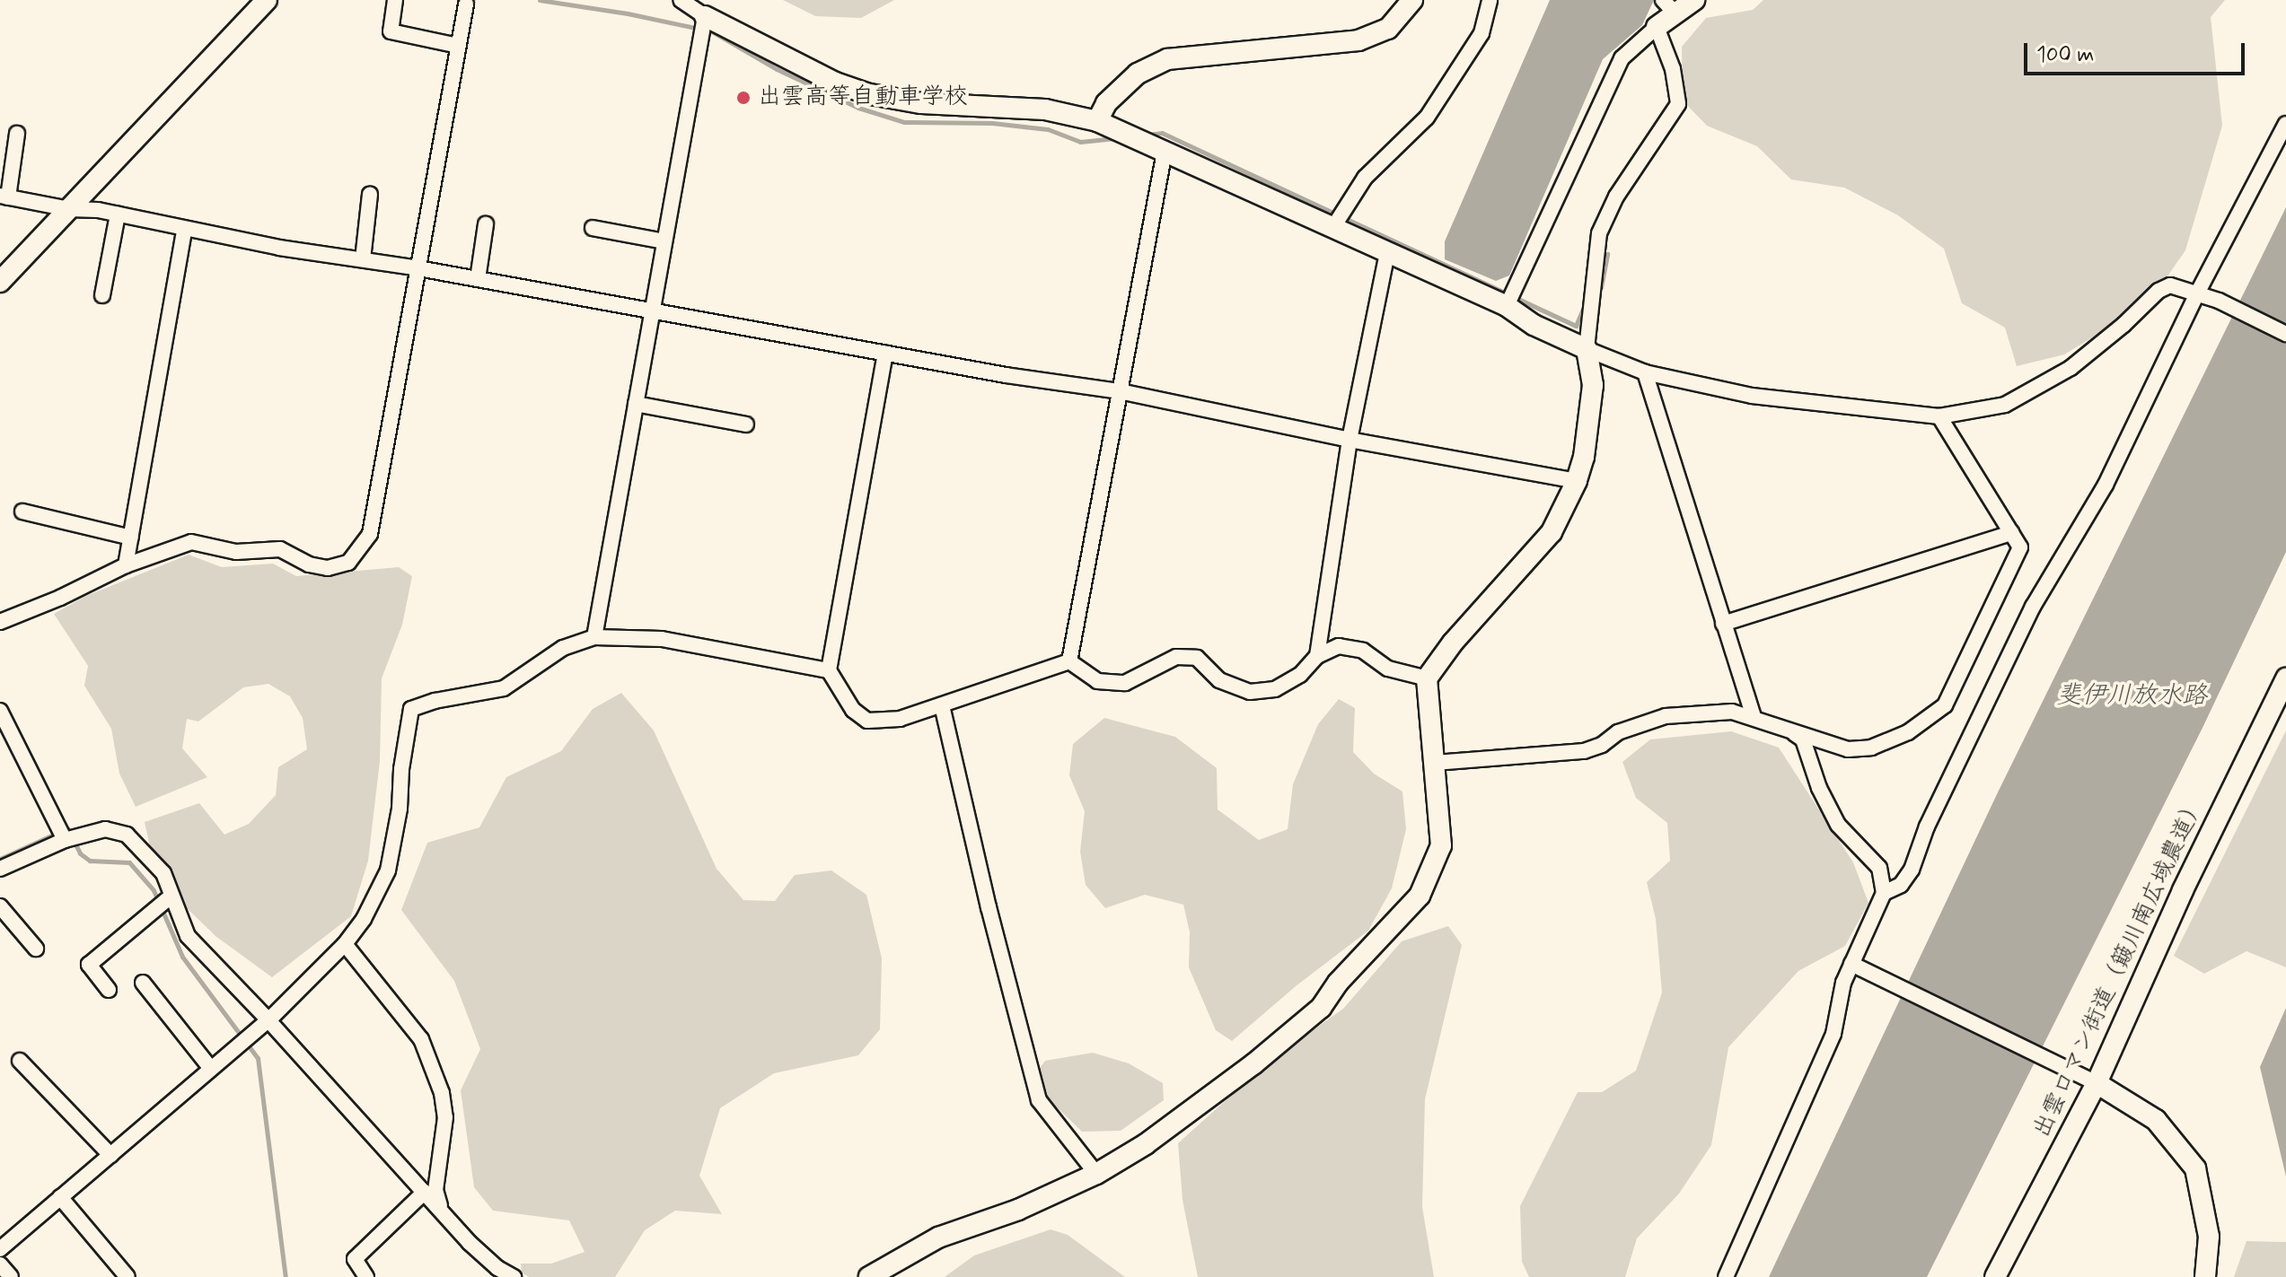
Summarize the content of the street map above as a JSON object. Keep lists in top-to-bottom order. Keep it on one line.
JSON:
{"streets":{"street":["出雲ロマン街道（簸川南広域農道）"]},"water":["斐伊川放水路"],"places":["出雲高等自動車学校"],"scale_bar":"100 m"}
